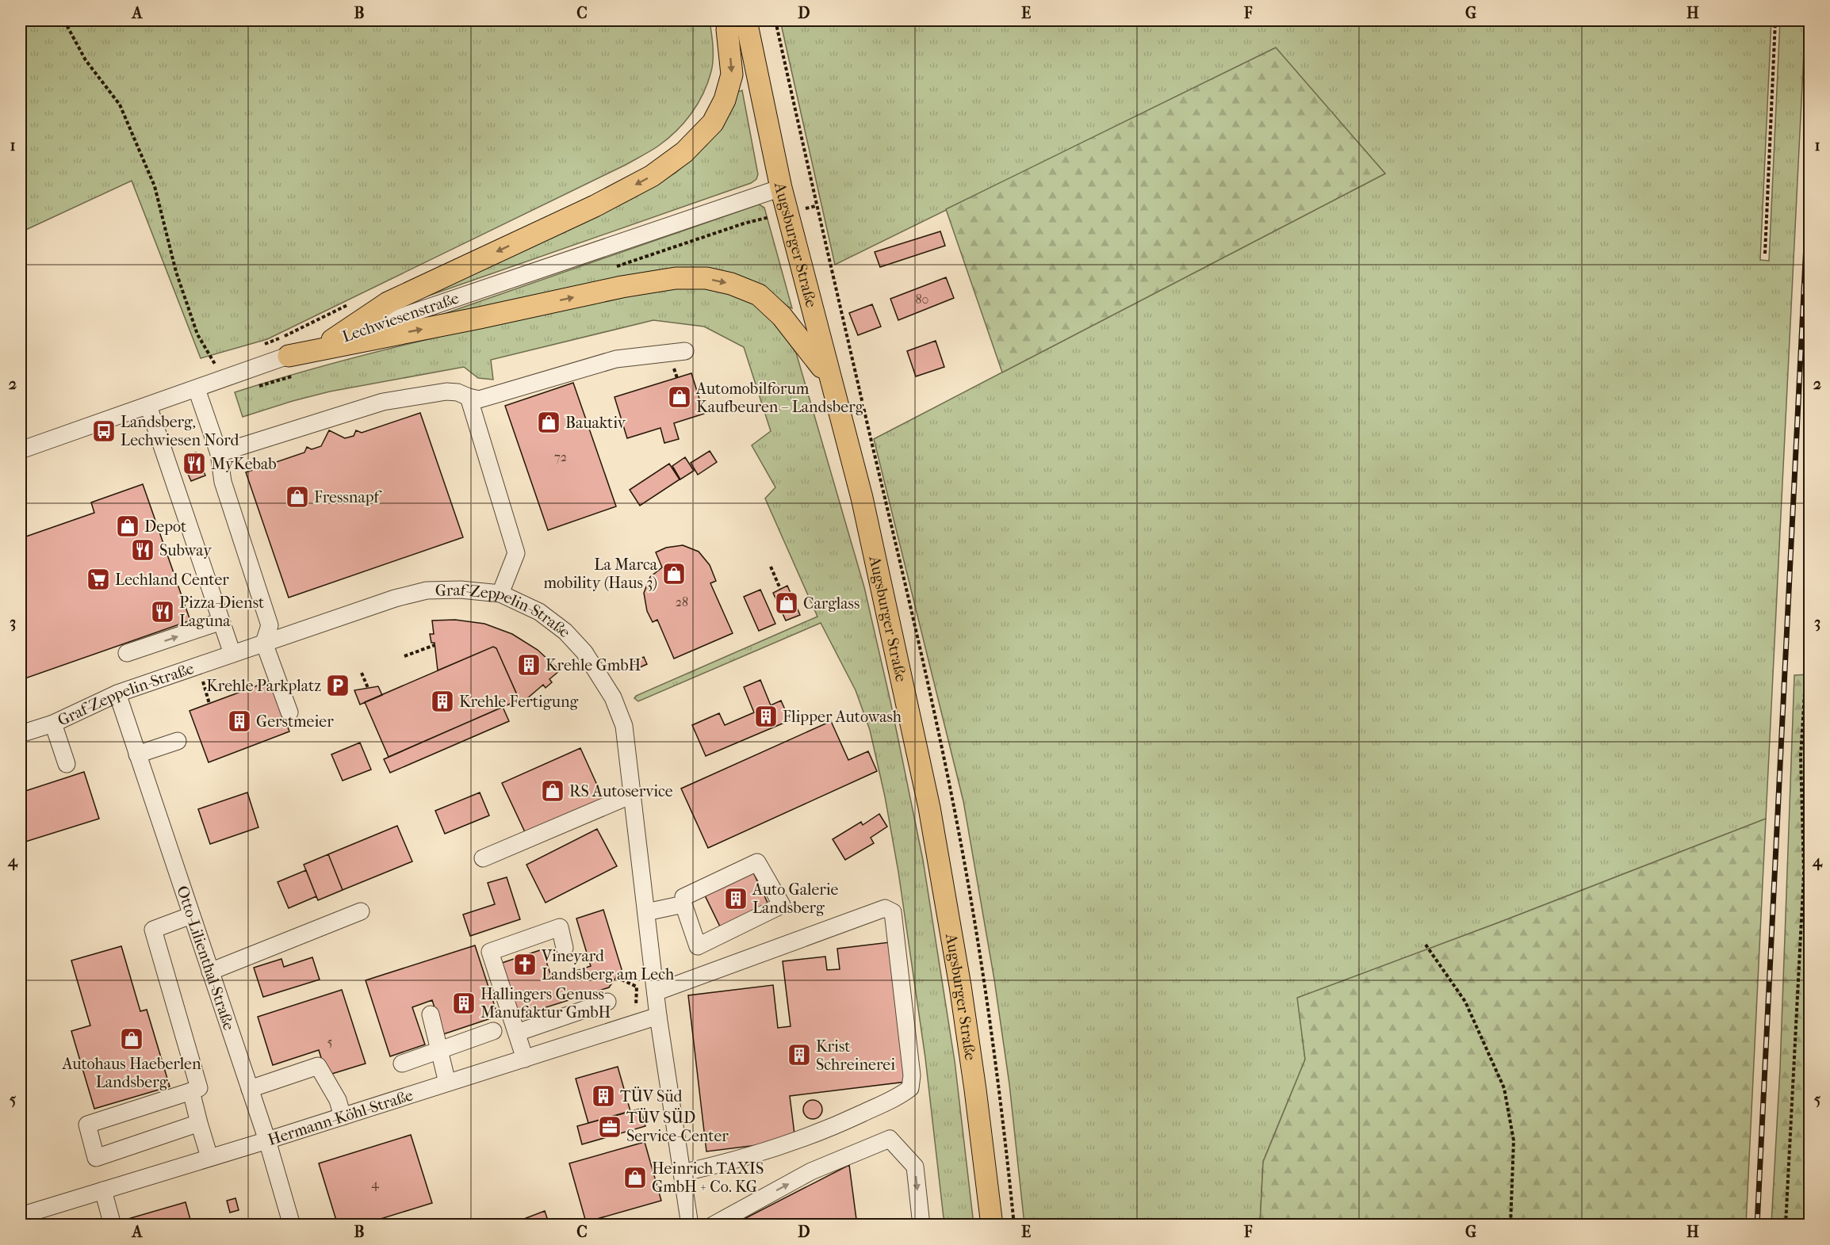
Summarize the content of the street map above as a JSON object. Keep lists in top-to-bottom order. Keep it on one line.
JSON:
{"streets":{"main road":["Augsburger Straße"],"street":["Lechwiesenstraße","Graf-Zeppelin-Straße","Otto-Lilienthal-Straße","Hermann-Köhl-Straße"]},"crossings":[["Augsburger Straße","Lechwiesenstraße"],["Graf-Zeppelin-Straße","Otto-Lilienthal-Straße"],["Graf-Zeppelin-Straße","Hermann-Köhl-Straße"],["Otto-Lilienthal-Straße","Hermann-Köhl-Straße"]],"places":{"shop":["Automobilforum Kaufbeuren – Landsberg","Bauaktiv","Fressnapf","Depot","La Marca mobility (Haus 3)","Carglass","RS Autoservice","Autohaus Haeberlen Landsberg","Heinrich TAXIS GmbH + Co. KG"],"bus stop":["Landsberg, Lechwiesen Nord"],"restaurant":["MyKebab","Subway","Pizza-Dienst Laguna"],"supermarket":["Lechland Center"],"building":["Krehle GmbH","Krehle Fertigung","Flipper Autowash","Gerstmeier","Auto Galerie Landsberg","Hallingers Genuss Manufaktur GmbH","Krist Schreinerei","TÜV Süd"],"parking":["Krehle Parkplatz"],"church":["Vineyard Landsberg am Lech"],"office":["TÜV SÜD Service-Center"]},"house_numbers":["80","72","28","5","4"],"grid":{"columns":["A","B","C","D","E","F","G","H"],"rows":["1","2","3","4","5"]}}
